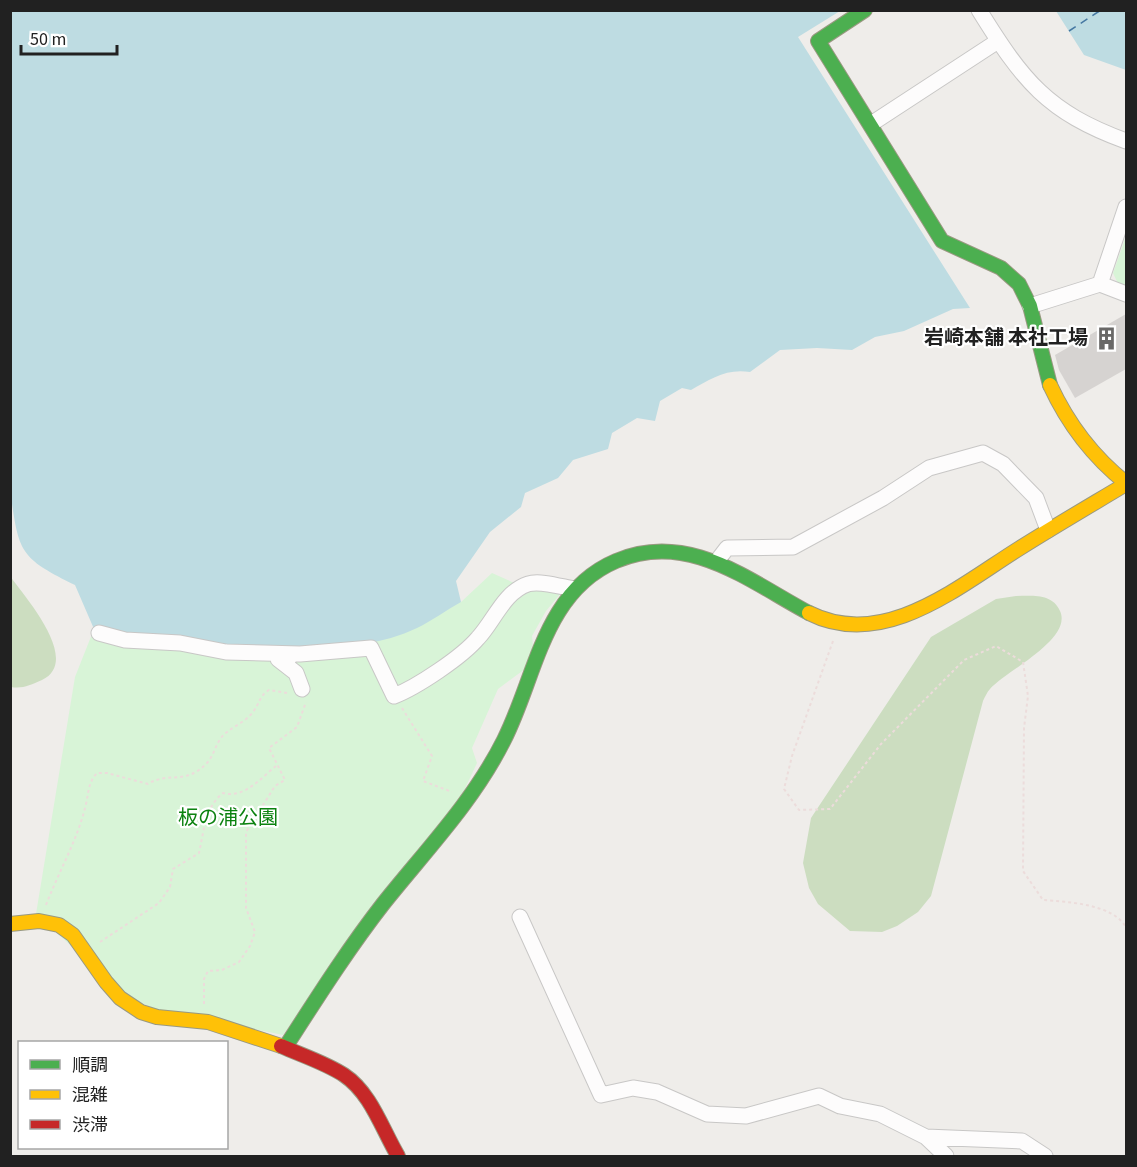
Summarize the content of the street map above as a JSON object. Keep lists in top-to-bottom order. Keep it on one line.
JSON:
{"parks":["板の浦公園"],"places":{"building":["岩崎本舗 本社工場"]},"legend":["順調","混雑","渋滞"],"scale_bar":"50 m"}
